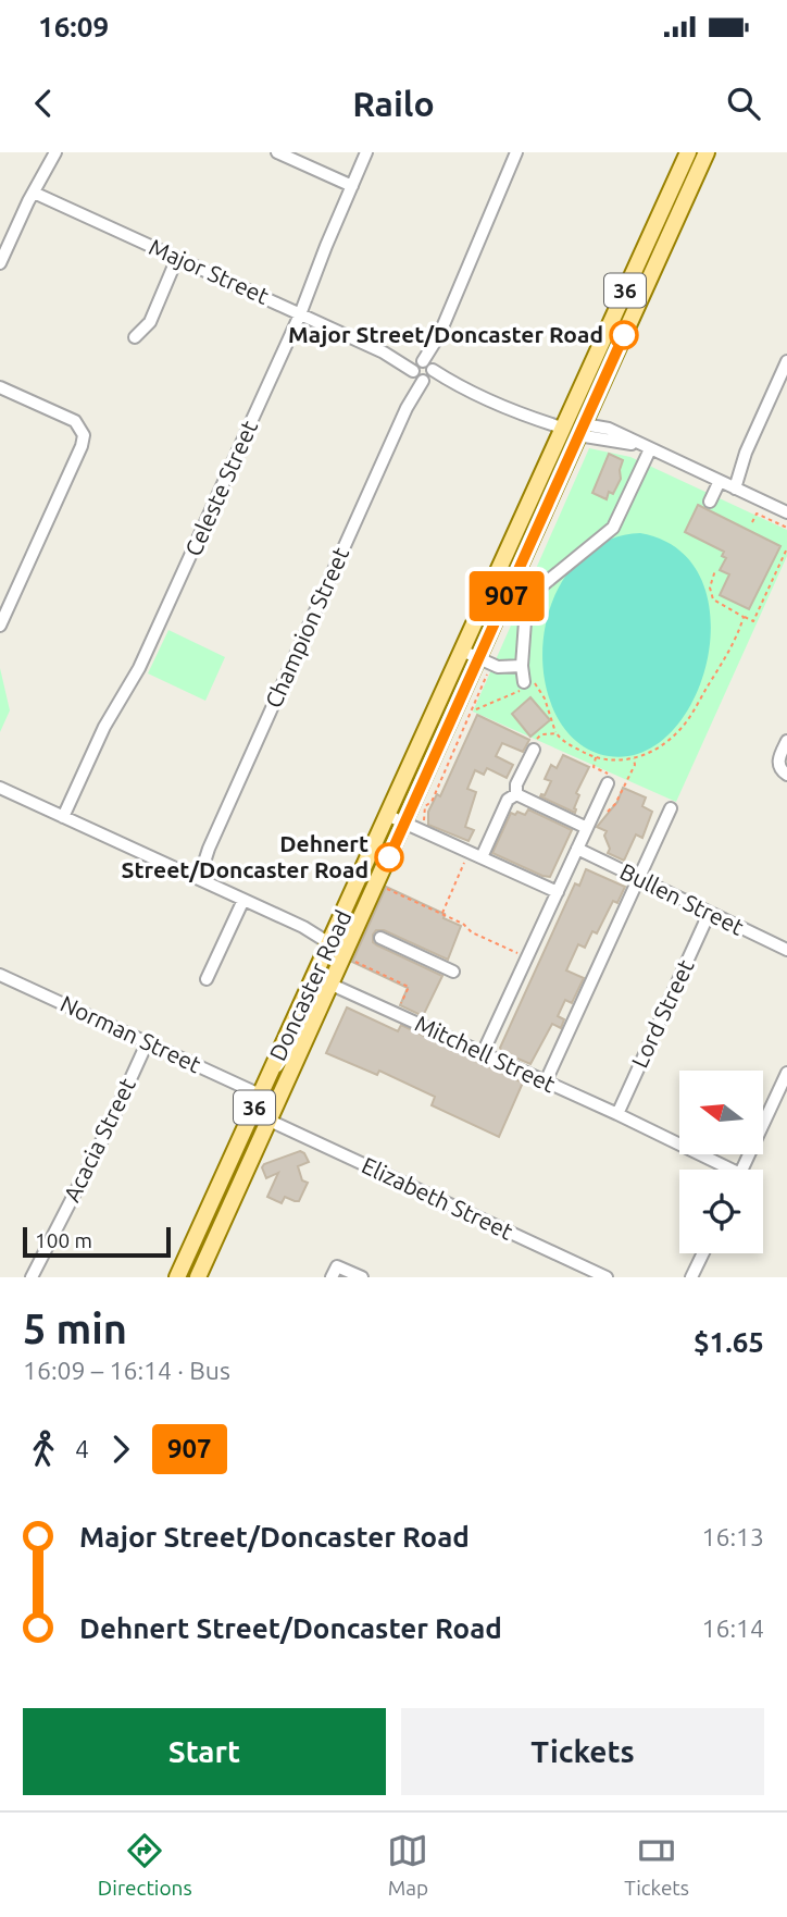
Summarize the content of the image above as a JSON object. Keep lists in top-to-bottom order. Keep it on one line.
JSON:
{"streets":{"main road":["36","Doncaster Road"],"street":["Major Street","Celeste Street","Champion Street","Bullen Street","Lord Street","Norman Street","Mitchell Street","Acacia Street","Elizabeth Street"]},"crossings":[["Major Street","Celeste Street"],["Major Street","Champion Street"],["Major Street","Doncaster Road"],["Bullen Street","Lord Street"],["Doncaster Road","Norman Street"],["Doncaster Road","Mitchell Street"],["Doncaster Road","Elizabeth Street"],["Lord Street","Mitchell Street"],["Norman Street","Acacia Street"]],"places":["Major Street/Doncaster Road","Dehnert Street/Doncaster Road"],"lines":["bus line 907"],"scale_bar":"100 m","north":"left","page":{"status":"16:09","header":"Railo","on_map":"907","scale":"100 m","heading":["5 min","16:09 – 16:14 · Bus","$1.65"],"legs":["4","907"],"list":[{"name":"Major Street/Doncaster Road","value":"16:13"},{"name":"Dehnert Street/Doncaster Road","value":"16:14"}],"buttons":["Start","Tickets"],"tabs":["Directions","Map","Tickets"]}}
